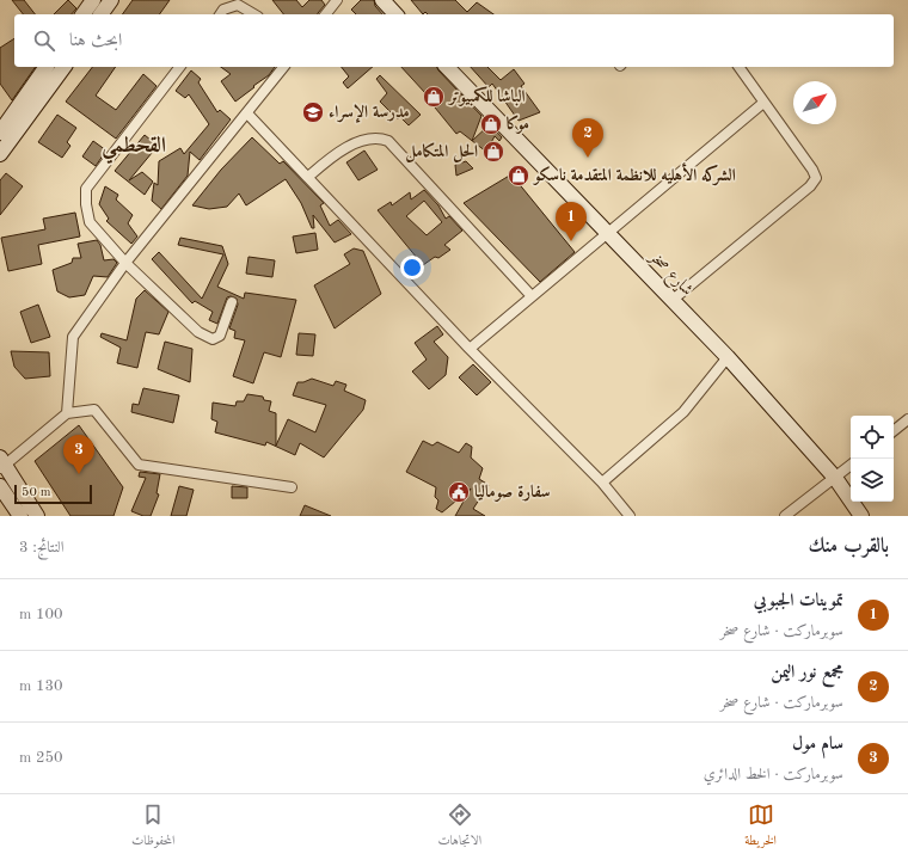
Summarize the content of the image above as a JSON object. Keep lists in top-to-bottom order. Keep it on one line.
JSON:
{"streets":{"street":["شارع صخر"]},"districts":["القحطمي"],"places":{"shop":["الباشا للكمبيوتر","موكا","الحل المتكامل","الشركه الأهليه للانظمة المتقدمة ناسكو"],"school or university":["مدرسة الإسراء"],"public building":["سفارة صوماليا"]},"scale_bar":"50 m","north":"top right","page":{"search":"ابحث هنا","pins":["2","1","3"],"scale":"50 m","heading":["بالقرب منك","النتائج: 3"],"list":[{"mark":"1","name":"تموينات الجبوبي","note":"سوبرماركت · شارع صخر","value":"100 m"},{"mark":"2","name":"مجمع نور اليمن","note":"سوبرماركت · شارع صخر","value":"130 m"},{"mark":"3","name":"سام مول","note":"سوبرماركت · الخط الدائري","value":"250 m"}],"nav":["الخريطة","الاتجاهات","المحفوظات"]}}
